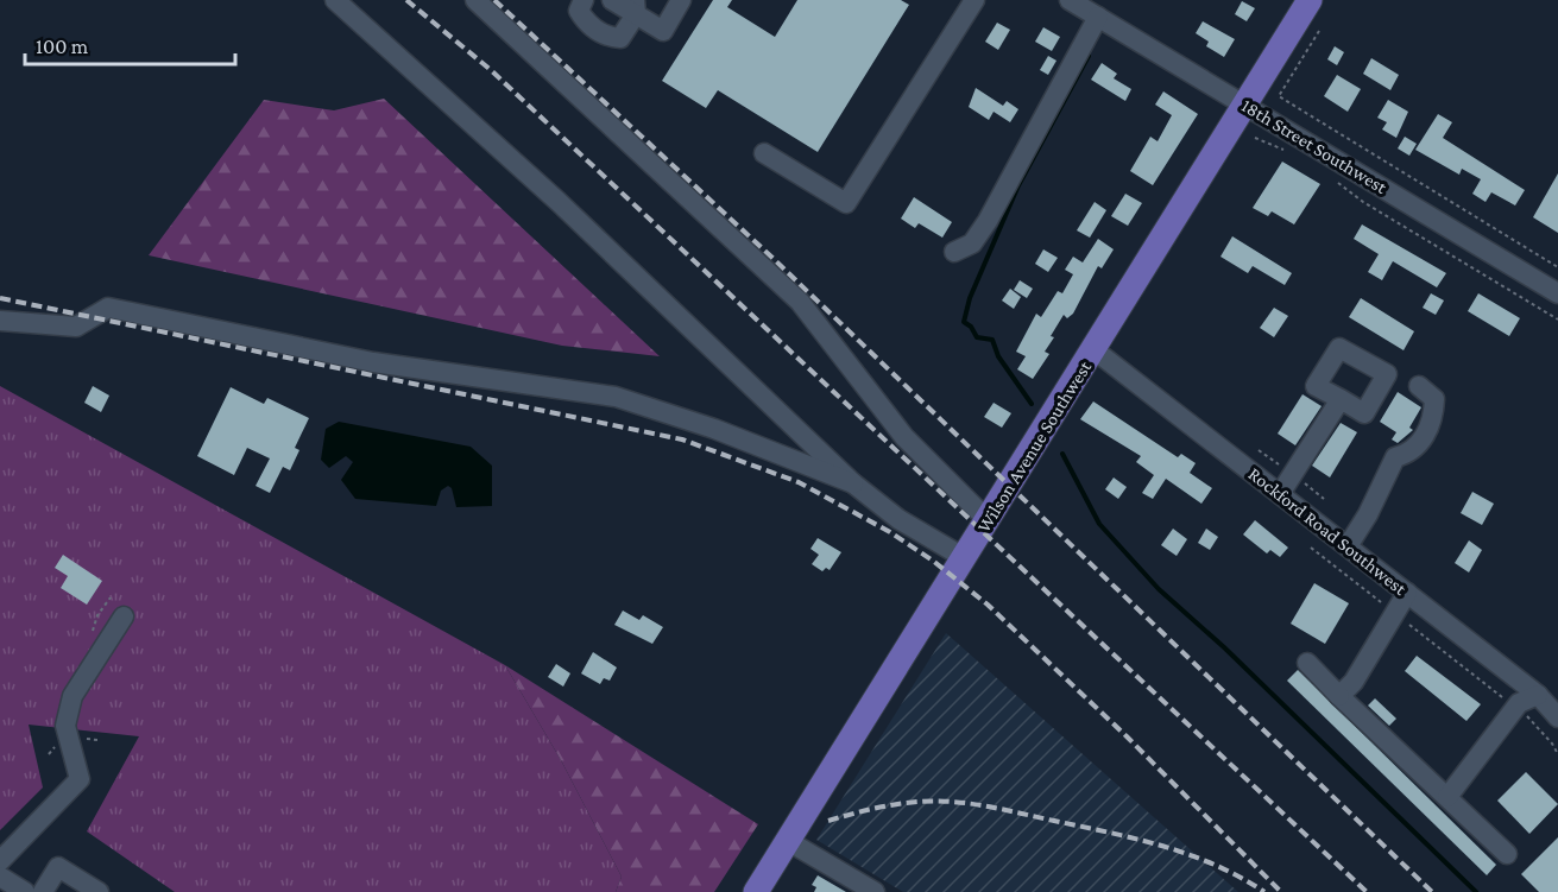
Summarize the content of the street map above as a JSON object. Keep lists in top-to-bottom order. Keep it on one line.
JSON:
{"streets":{"main road":["Wilson Avenue Southwest"],"street":["18th Street Southwest","Rockford Road Southwest"]},"crossings":[["18th Street Southwest","Wilson Avenue Southwest"],["Wilson Avenue Southwest","Rockford Road Southwest"]],"scale_bar":"100 m"}
